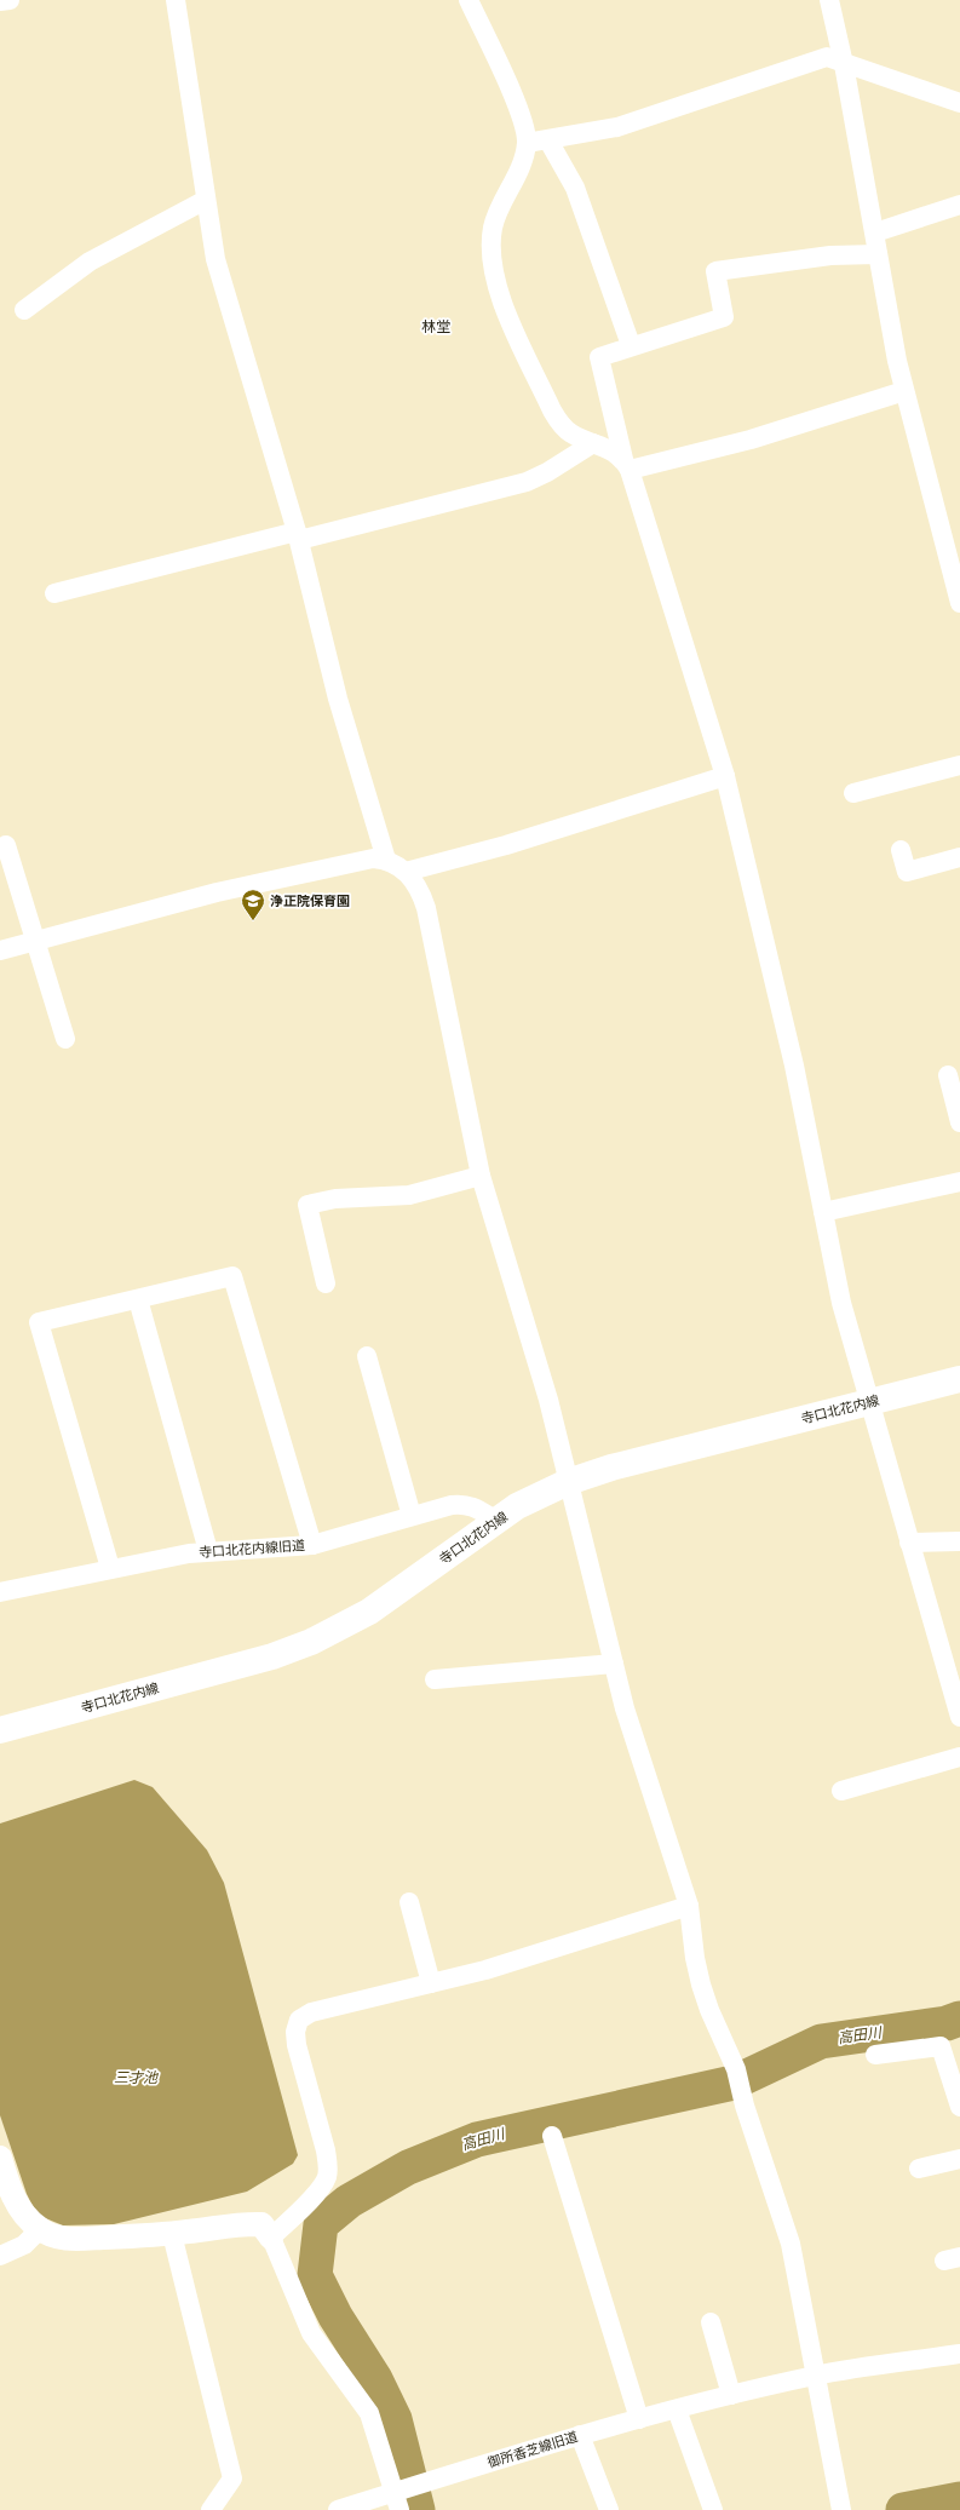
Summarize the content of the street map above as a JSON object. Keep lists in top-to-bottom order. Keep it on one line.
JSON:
{"streets":{"main road":["寺口北花内線"],"street":["寺口北花内線旧道","御所香芝線旧道"]},"crossings":[["寺口北花内線","寺口北花内線旧道"]],"districts":["林堂"],"water":["高田川","三才池"],"places":{"school or university":["浄正院保育園"]}}
